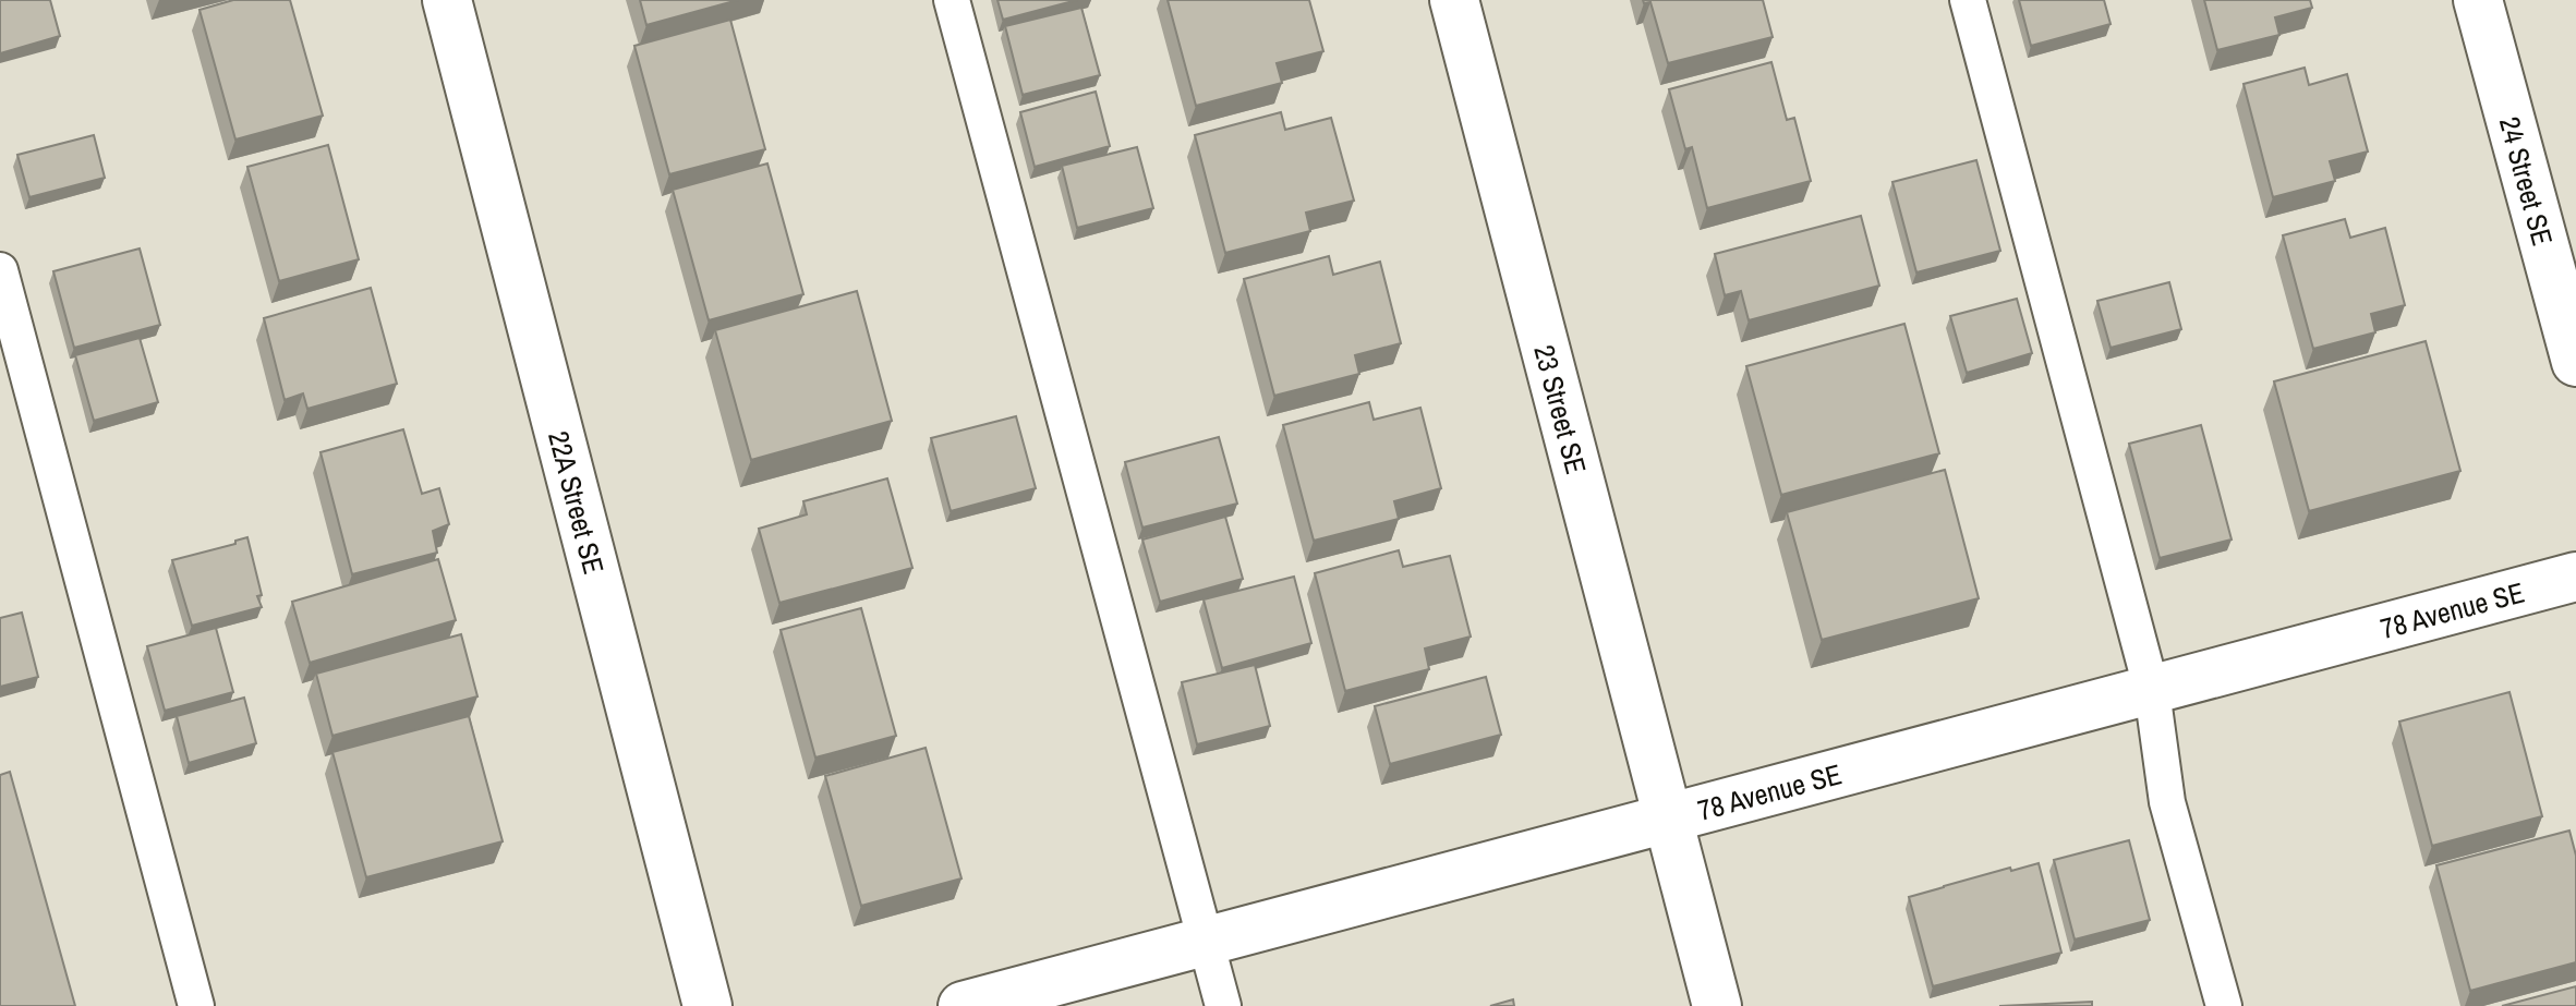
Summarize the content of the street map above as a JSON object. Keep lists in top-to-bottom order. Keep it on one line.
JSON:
{"streets":{"street":["24 Street SE","23 Street SE","22A Street SE","78 Avenue SE"]},"crossings":[["23 Street SE","78 Avenue SE"]]}
